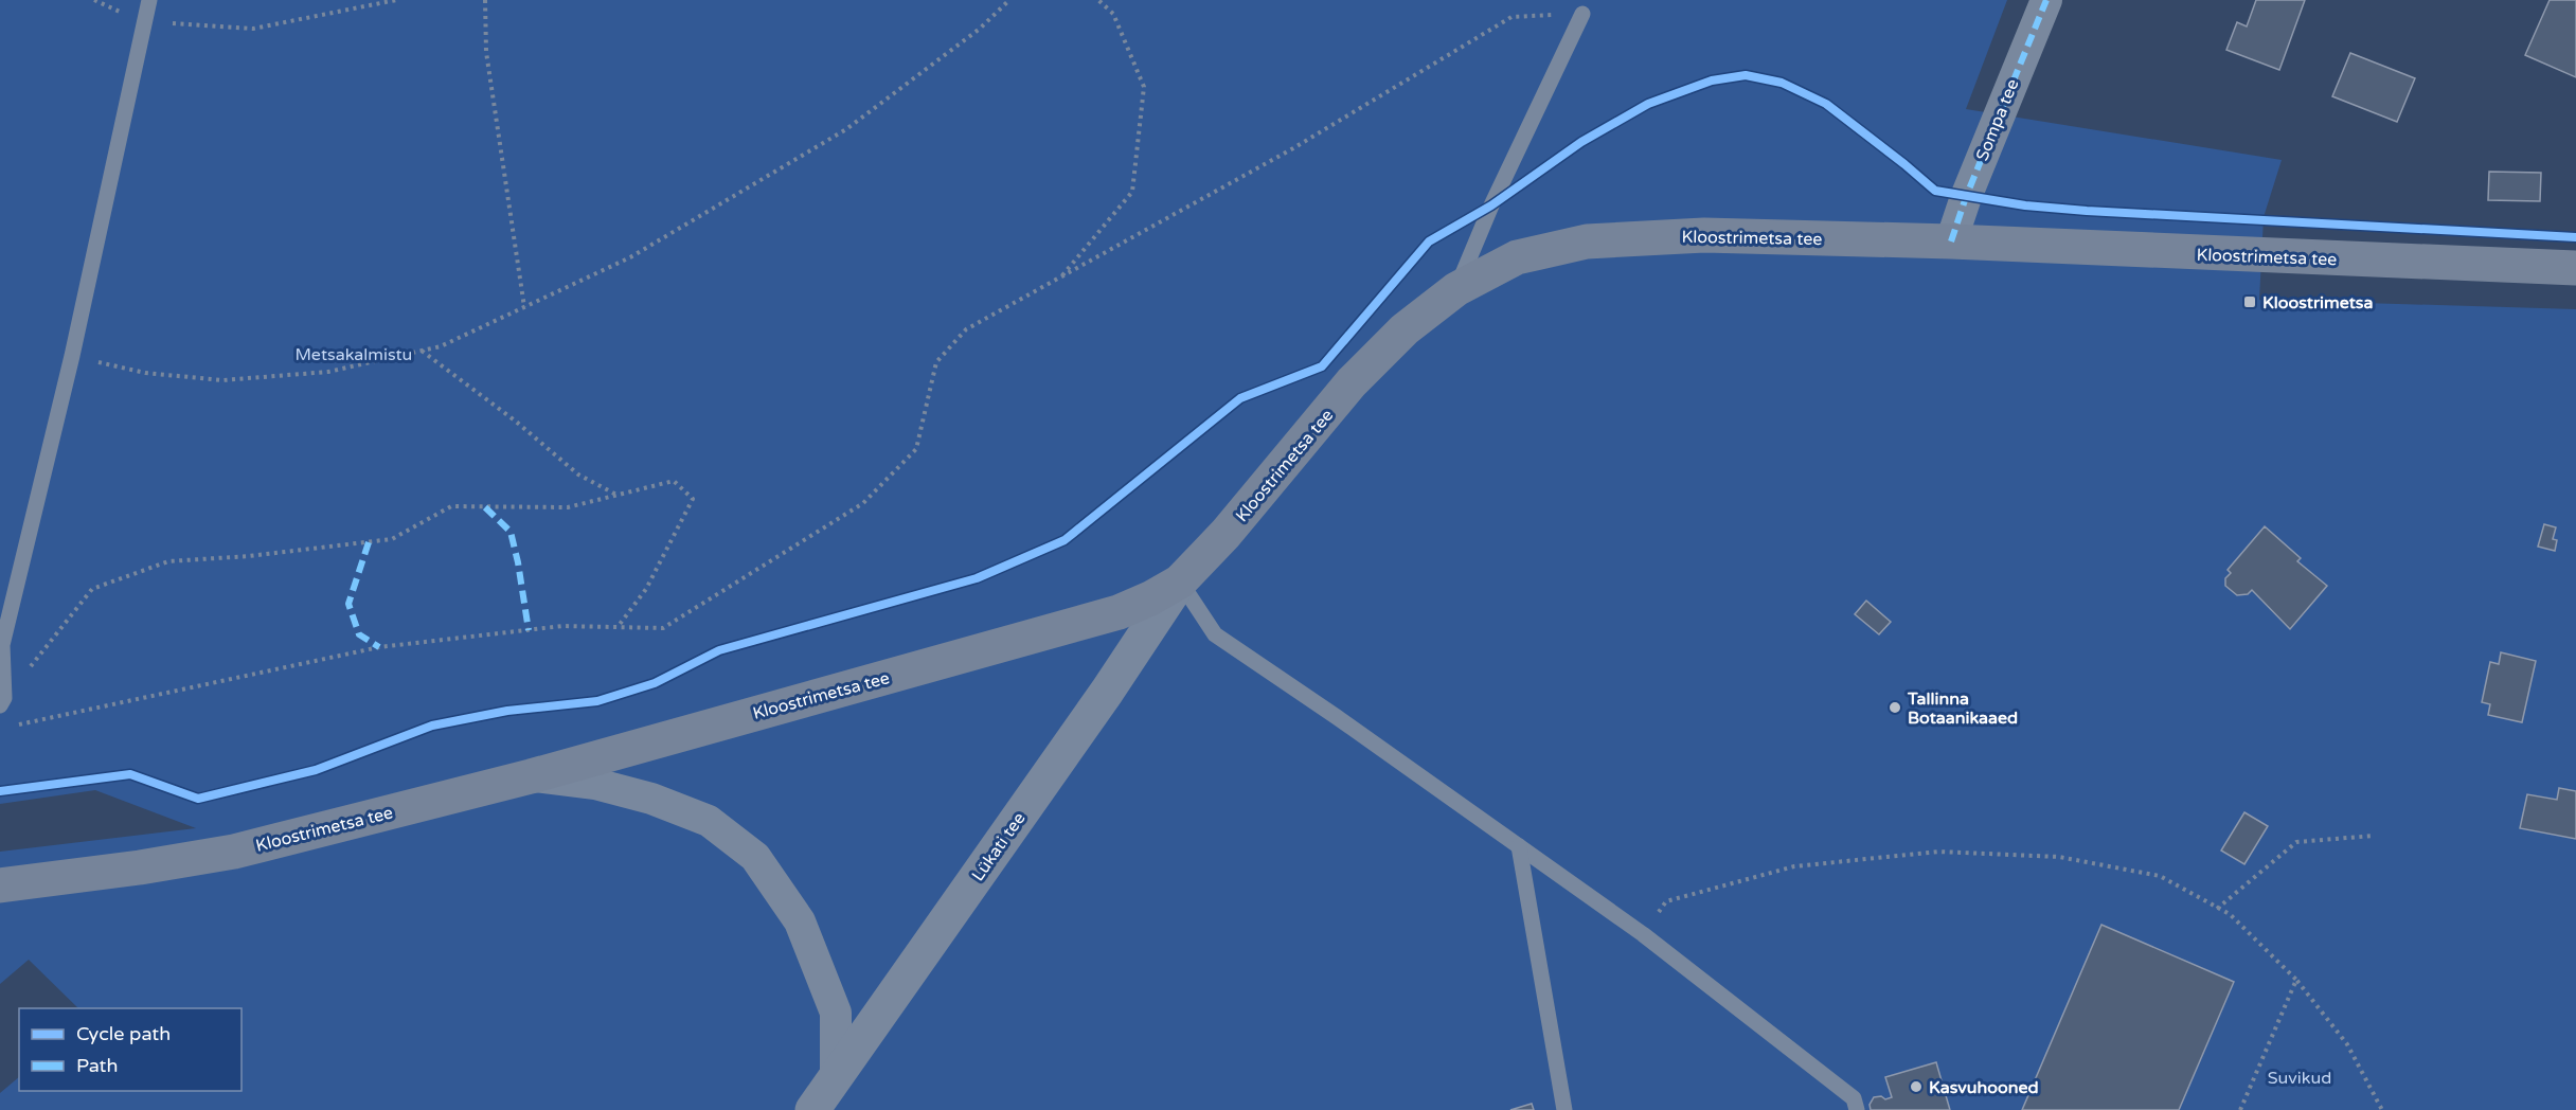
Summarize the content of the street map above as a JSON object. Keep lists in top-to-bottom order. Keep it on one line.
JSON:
{"streets":{"main road":["Kloostrimetsa tee"],"street":["Sompa tee","Lükati tee"]},"crossings":[["Sompa tee","Kloostrimetsa tee"],["Kloostrimetsa tee","Lükati tee"]],"parks":["Metsakalmistu","Suvikud"],"places":{"transit":["Kloostrimetsa"],"other":["Tallinna Botaanikaaed","Kasvuhooned"]},"legend":["Cycle path","Path"]}
